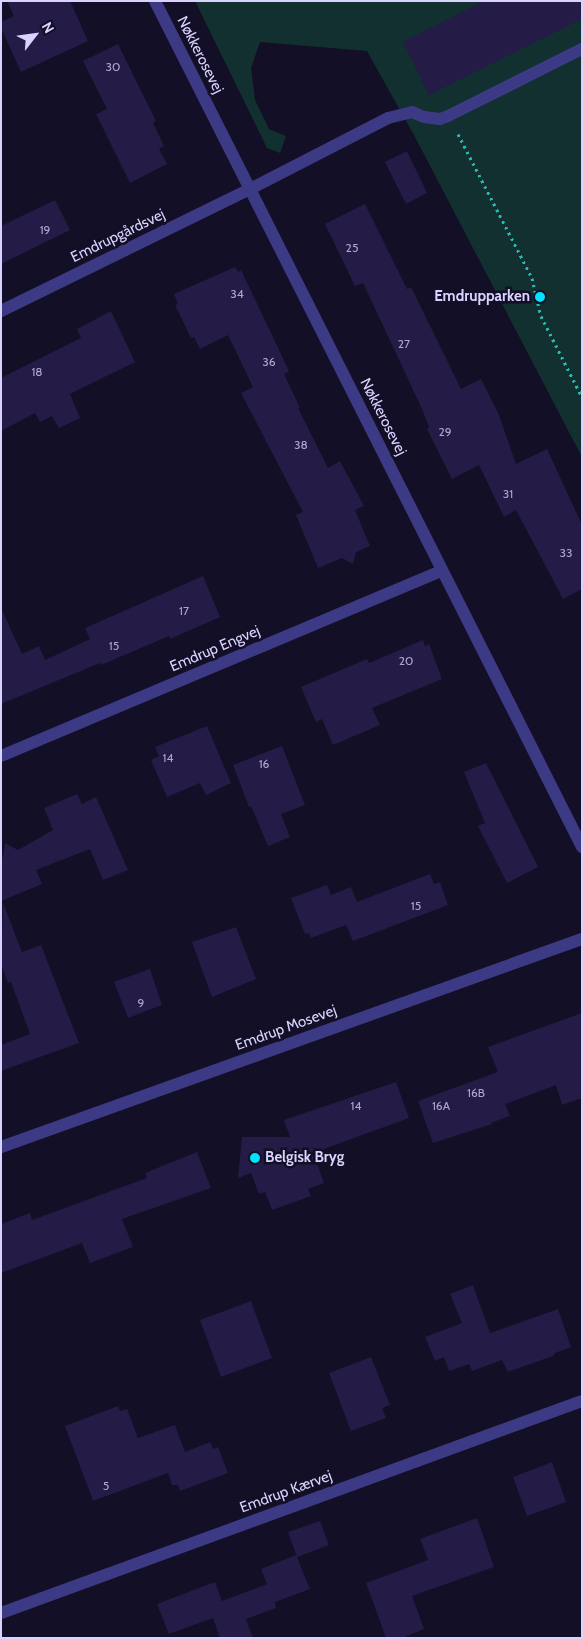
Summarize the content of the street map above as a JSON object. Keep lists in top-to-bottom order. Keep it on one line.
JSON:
{"streets":{"street":["Nøkkerosevej","Emdrupgårdsvej","Emdrup Engvej","Emdrup Mosevej","Emdrup Kærvej"]},"crossings":[["Nøkkerosevej","Emdrupgårdsvej"],["Nøkkerosevej","Emdrup Engvej"]],"places":["Emdrupparken","Belgisk Bryg"],"house_numbers":["30","19","25","34","27","36","18","29","38","31","33","17","15","20","14","16","15","9","16B","14","16A","5"],"north":"top right"}
